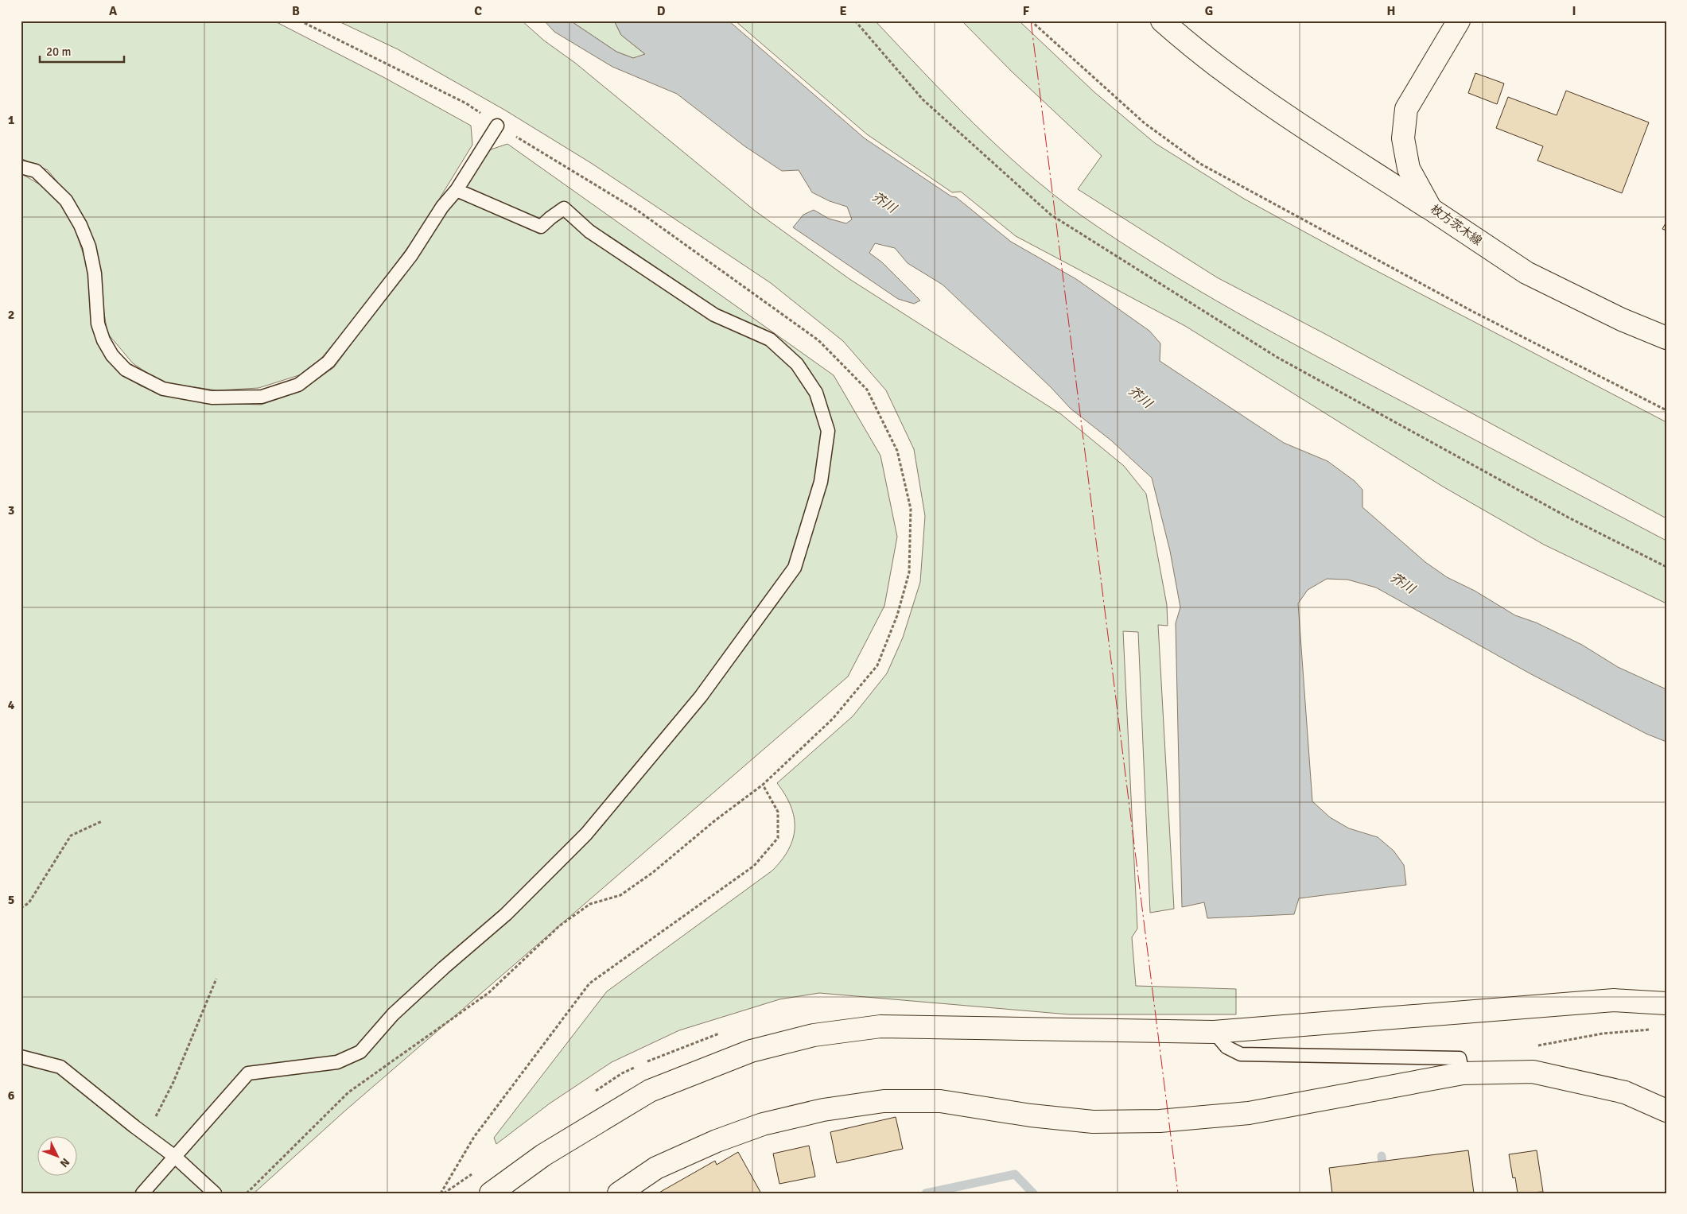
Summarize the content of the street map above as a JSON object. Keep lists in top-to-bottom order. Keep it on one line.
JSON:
{"streets":{"street":["枚方茨木線"]},"water":["芥川"],"scale_bar":"20 m","north":"bottom right","grid":{"columns":["A","B","C","D","E","F","G","H","I"],"rows":["1","2","3","4","5","6"]}}
